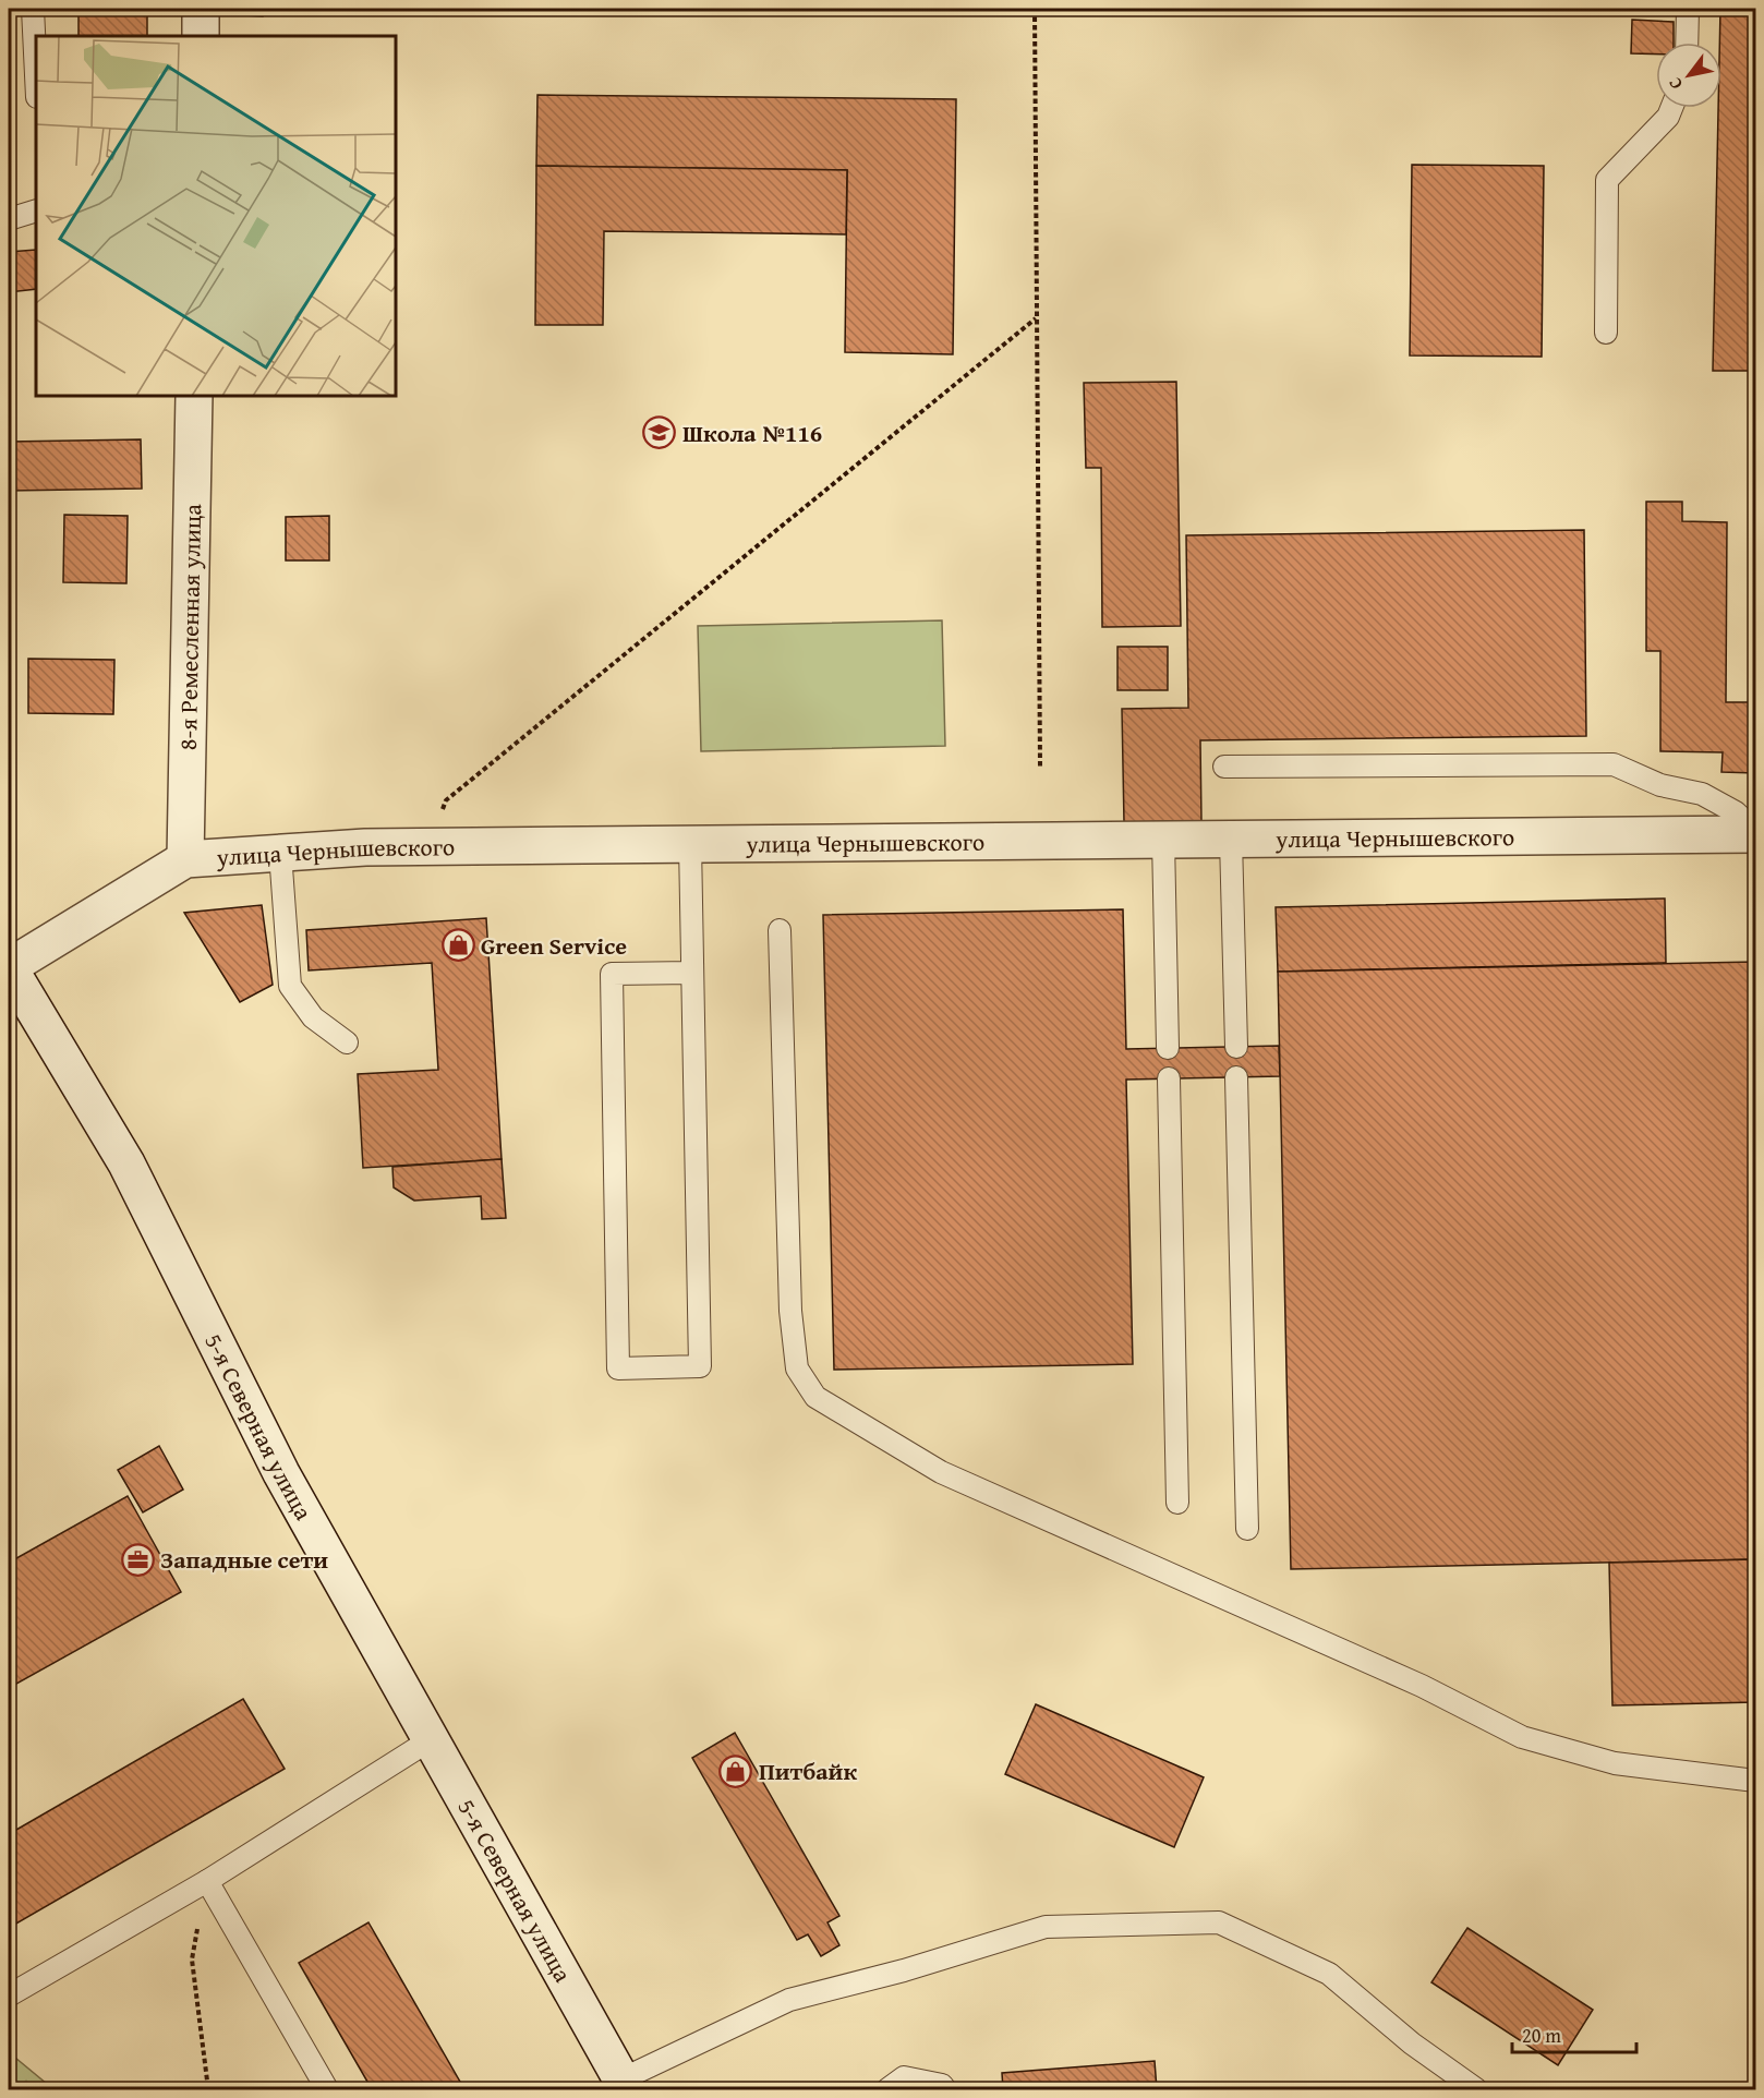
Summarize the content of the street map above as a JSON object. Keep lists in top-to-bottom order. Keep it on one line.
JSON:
{"streets":{"street":["8-я Ремесленная улица","улица Чернышевского","5-я Северная улица"]},"crossings":[["8-я Ремесленная улица","улица Чернышевского"],["улица Чернышевского","5-я Северная улица"]],"places":{"school or university":["Школа №116"],"shop":["Green Service","Питбайк"],"office":["Западные сети"]},"scale_bar":"20 m","north":"bottom left"}
